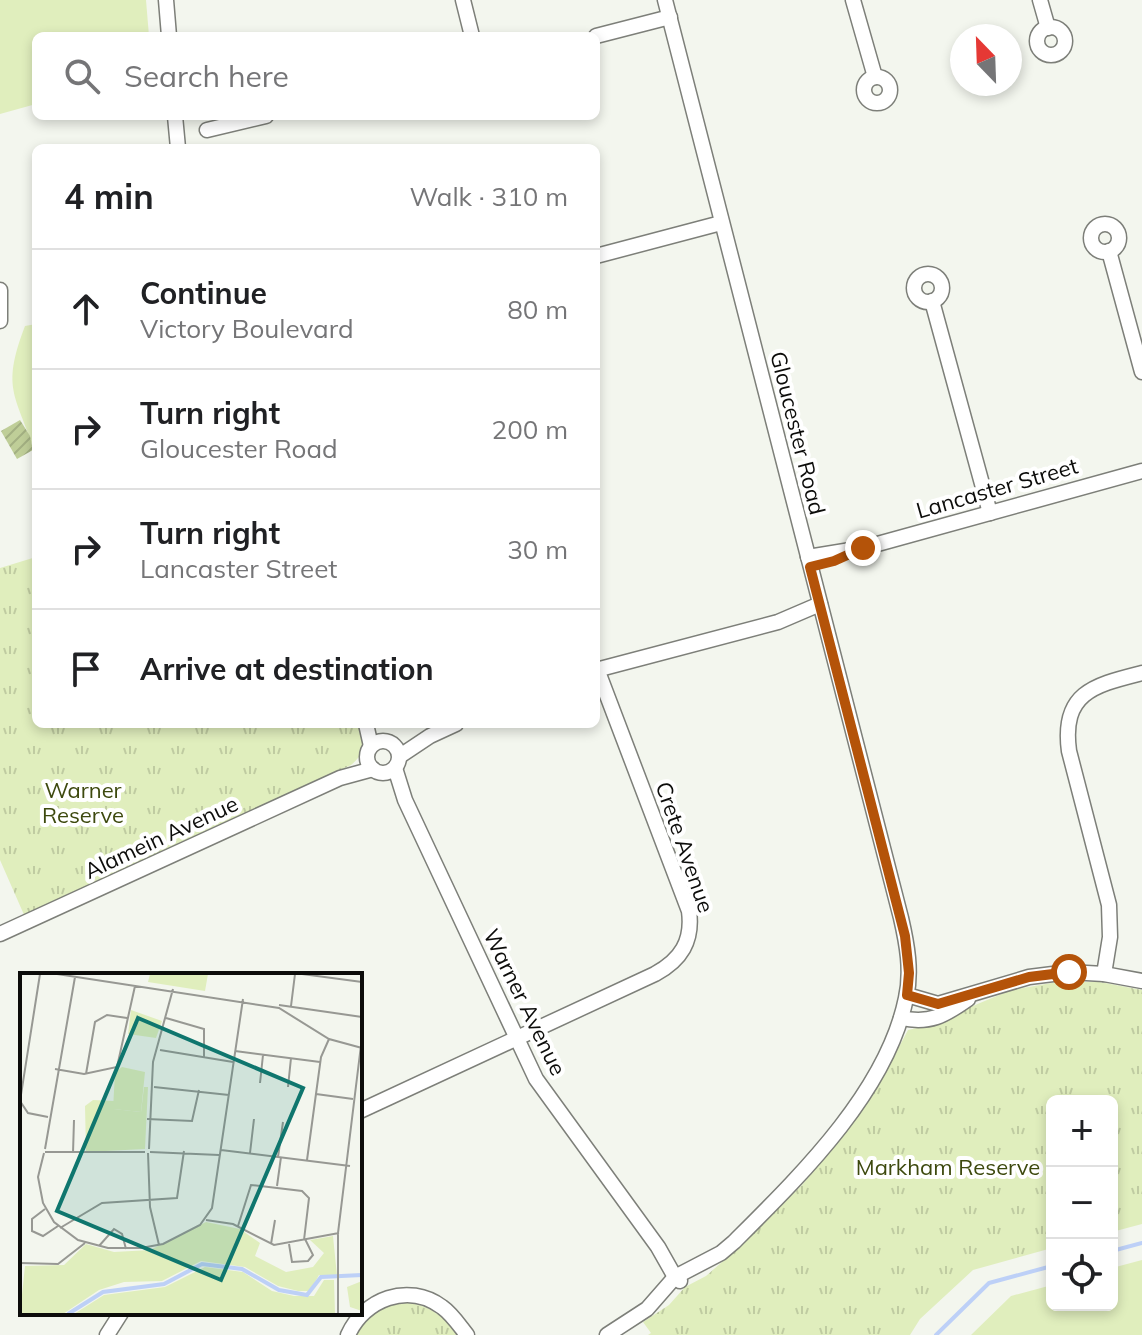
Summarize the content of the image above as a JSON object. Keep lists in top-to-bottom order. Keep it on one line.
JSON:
{"streets":{"street":["Gloucester Road","Lancaster Street","Alamein Avenue","Crete Avenue","Warner Avenue"]},"crossings":[["Gloucester Road","Lancaster Street"],["Gloucester Road","Warner Avenue"],["Alamein Avenue","Warner Avenue"],["Crete Avenue","Warner Avenue"]],"parks":["Warner Reserve","Markham Reserve"],"north":"top left","page":{"search":"Search here","heading":["4 min","Walk · 310 m"],"list":[["Continue","Victory Boulevard","80 m"],["Turn right","Gloucester Road","200 m"],["Turn right","Lancaster Street","30 m"],"Arrive at destination"],"map_buttons":["+","−"]}}
